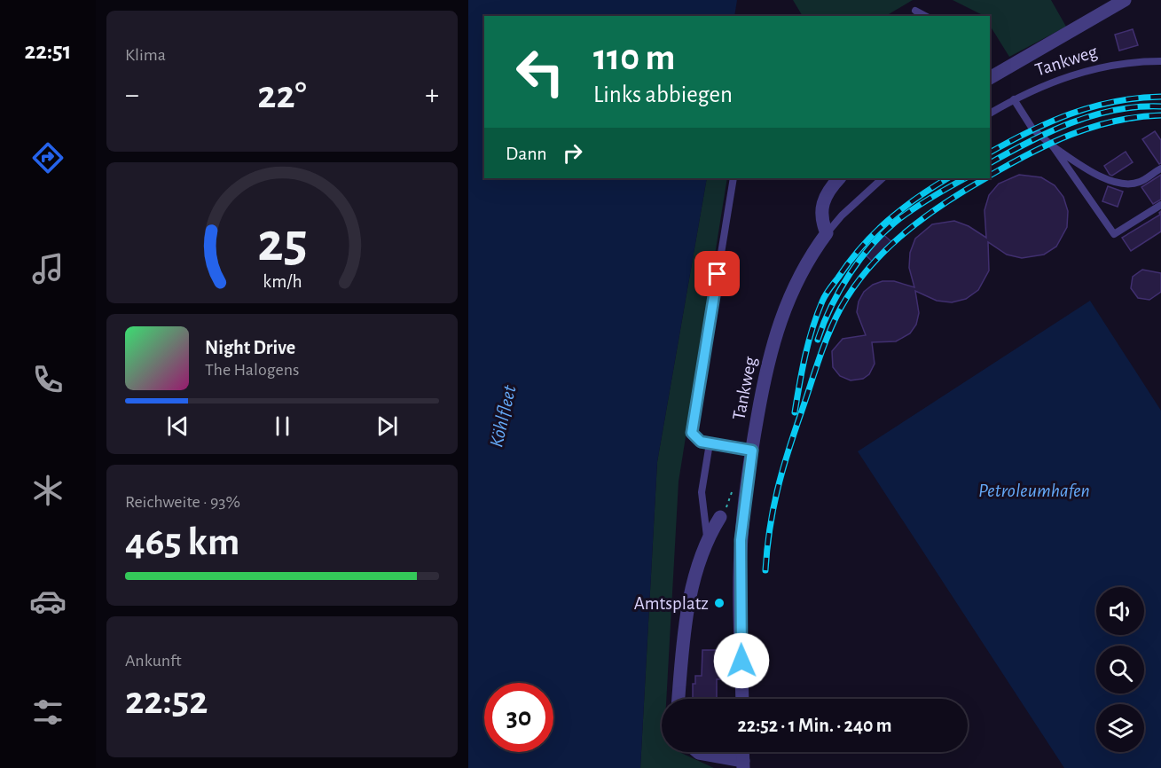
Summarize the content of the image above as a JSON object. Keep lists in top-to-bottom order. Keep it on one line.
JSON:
{"streets":{"street":["Tankweg"]},"water":["Köhlfleet","Petroleumhafen"],"places":["Amtsplatz"],"page":{"tabs":"22:51","tile":["Klima",["Reichweite · 93%","465 km"],["Ankunft","22:52"]],"turn":["110 m","Links abbiegen"],"heat":["−","22°","+"],"then":"Dann","song":["Night Drive","The Halogens"],"limit":"30","trip":"22:52 · 1 Min. · 240 m","gauge":["25","km/h"]}}
